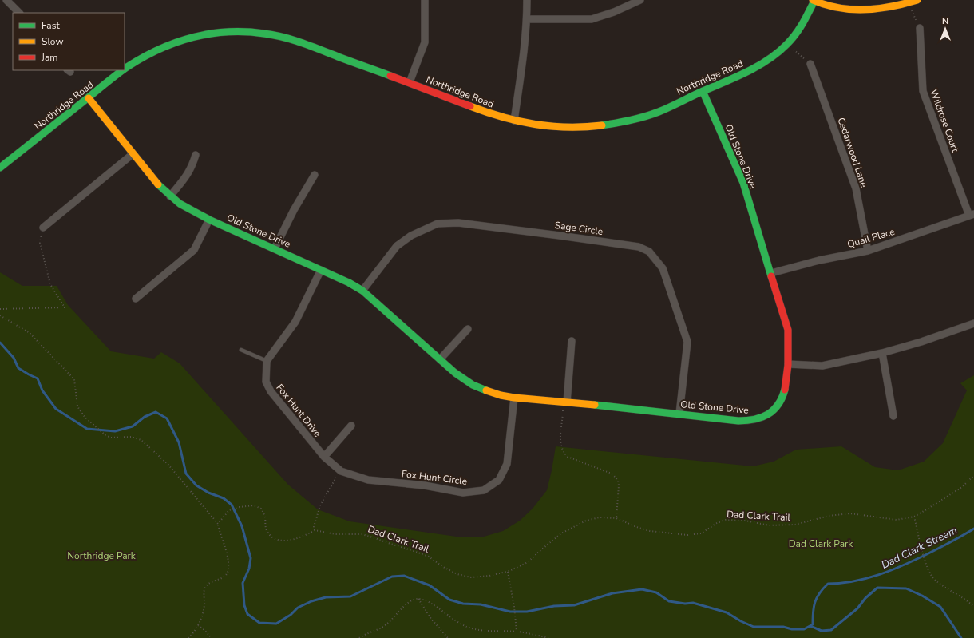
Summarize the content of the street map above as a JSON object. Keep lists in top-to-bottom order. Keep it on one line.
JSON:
{"streets":{"street":["Northridge Road","Wildrose Court","Cedarwood Lane","Old Stone Drive","Sage Circle","Quail Place","Fox Hunt Drive","Fox Hunt Circle"],"path":["Dad Clark Trail"]},"crossings":[["Northridge Road","Old Stone Drive"],["Wildrose Court","Quail Place"],["Cedarwood Lane","Quail Place"],["Old Stone Drive","Sage Circle"],["Old Stone Drive","Quail Place"],["Old Stone Drive","Fox Hunt Circle"],["Fox Hunt Drive","Fox Hunt Circle"]],"water":["Dad Clark Stream"],"parks":["Dad Clark Park","Northridge Park"],"legend":["Fast","Slow","Jam"],"north":"top"}
